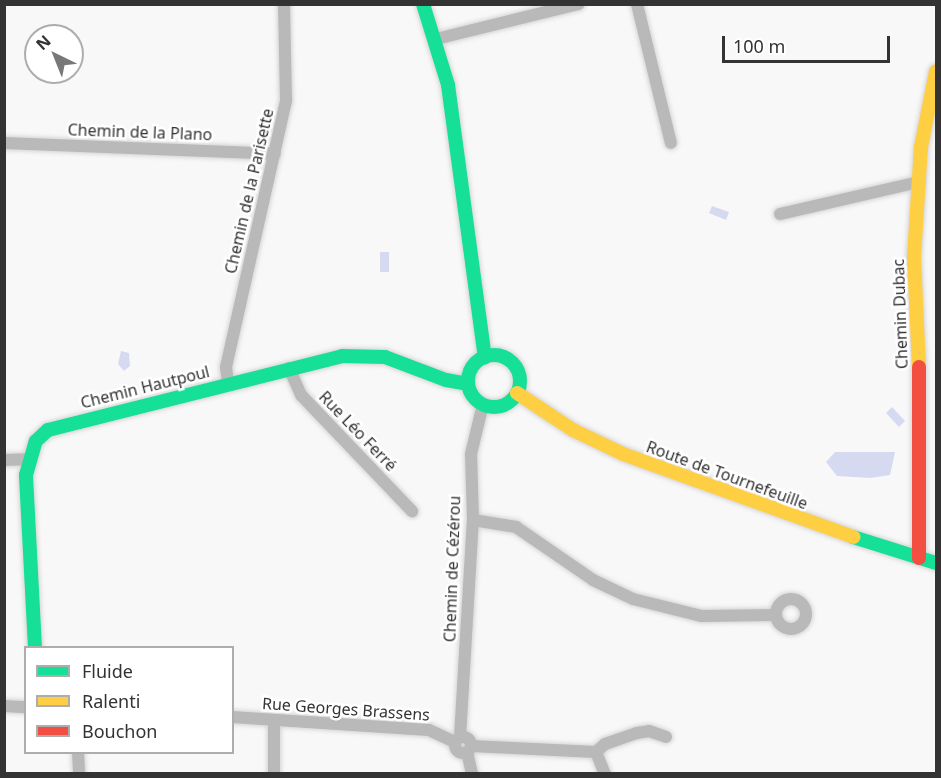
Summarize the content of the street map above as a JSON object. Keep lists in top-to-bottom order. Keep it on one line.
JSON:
{"streets":{"street":["Chemin de la Plano","Chemin de la Parisette","Chemin Dubac","Chemin Hautpoul","Rue Léo Ferré","Route de Tournefeuille","Chemin de Cézérou","Rue Georges Brassens"]},"crossings":[["Chemin de la Plano","Chemin de la Parisette"],["Chemin de la Parisette","Chemin Hautpoul"],["Chemin Dubac","Route de Tournefeuille"],["Chemin Hautpoul","Rue Léo Ferré"],["Chemin Hautpoul","Route de Tournefeuille"],["Chemin Hautpoul","Chemin de Cézérou"],["Route de Tournefeuille","Chemin de Cézérou"],["Chemin de Cézérou","Rue Georges Brassens"]],"legend":["Fluide","Ralenti","Bouchon"],"scale_bar":"100 m","north":"top left"}
